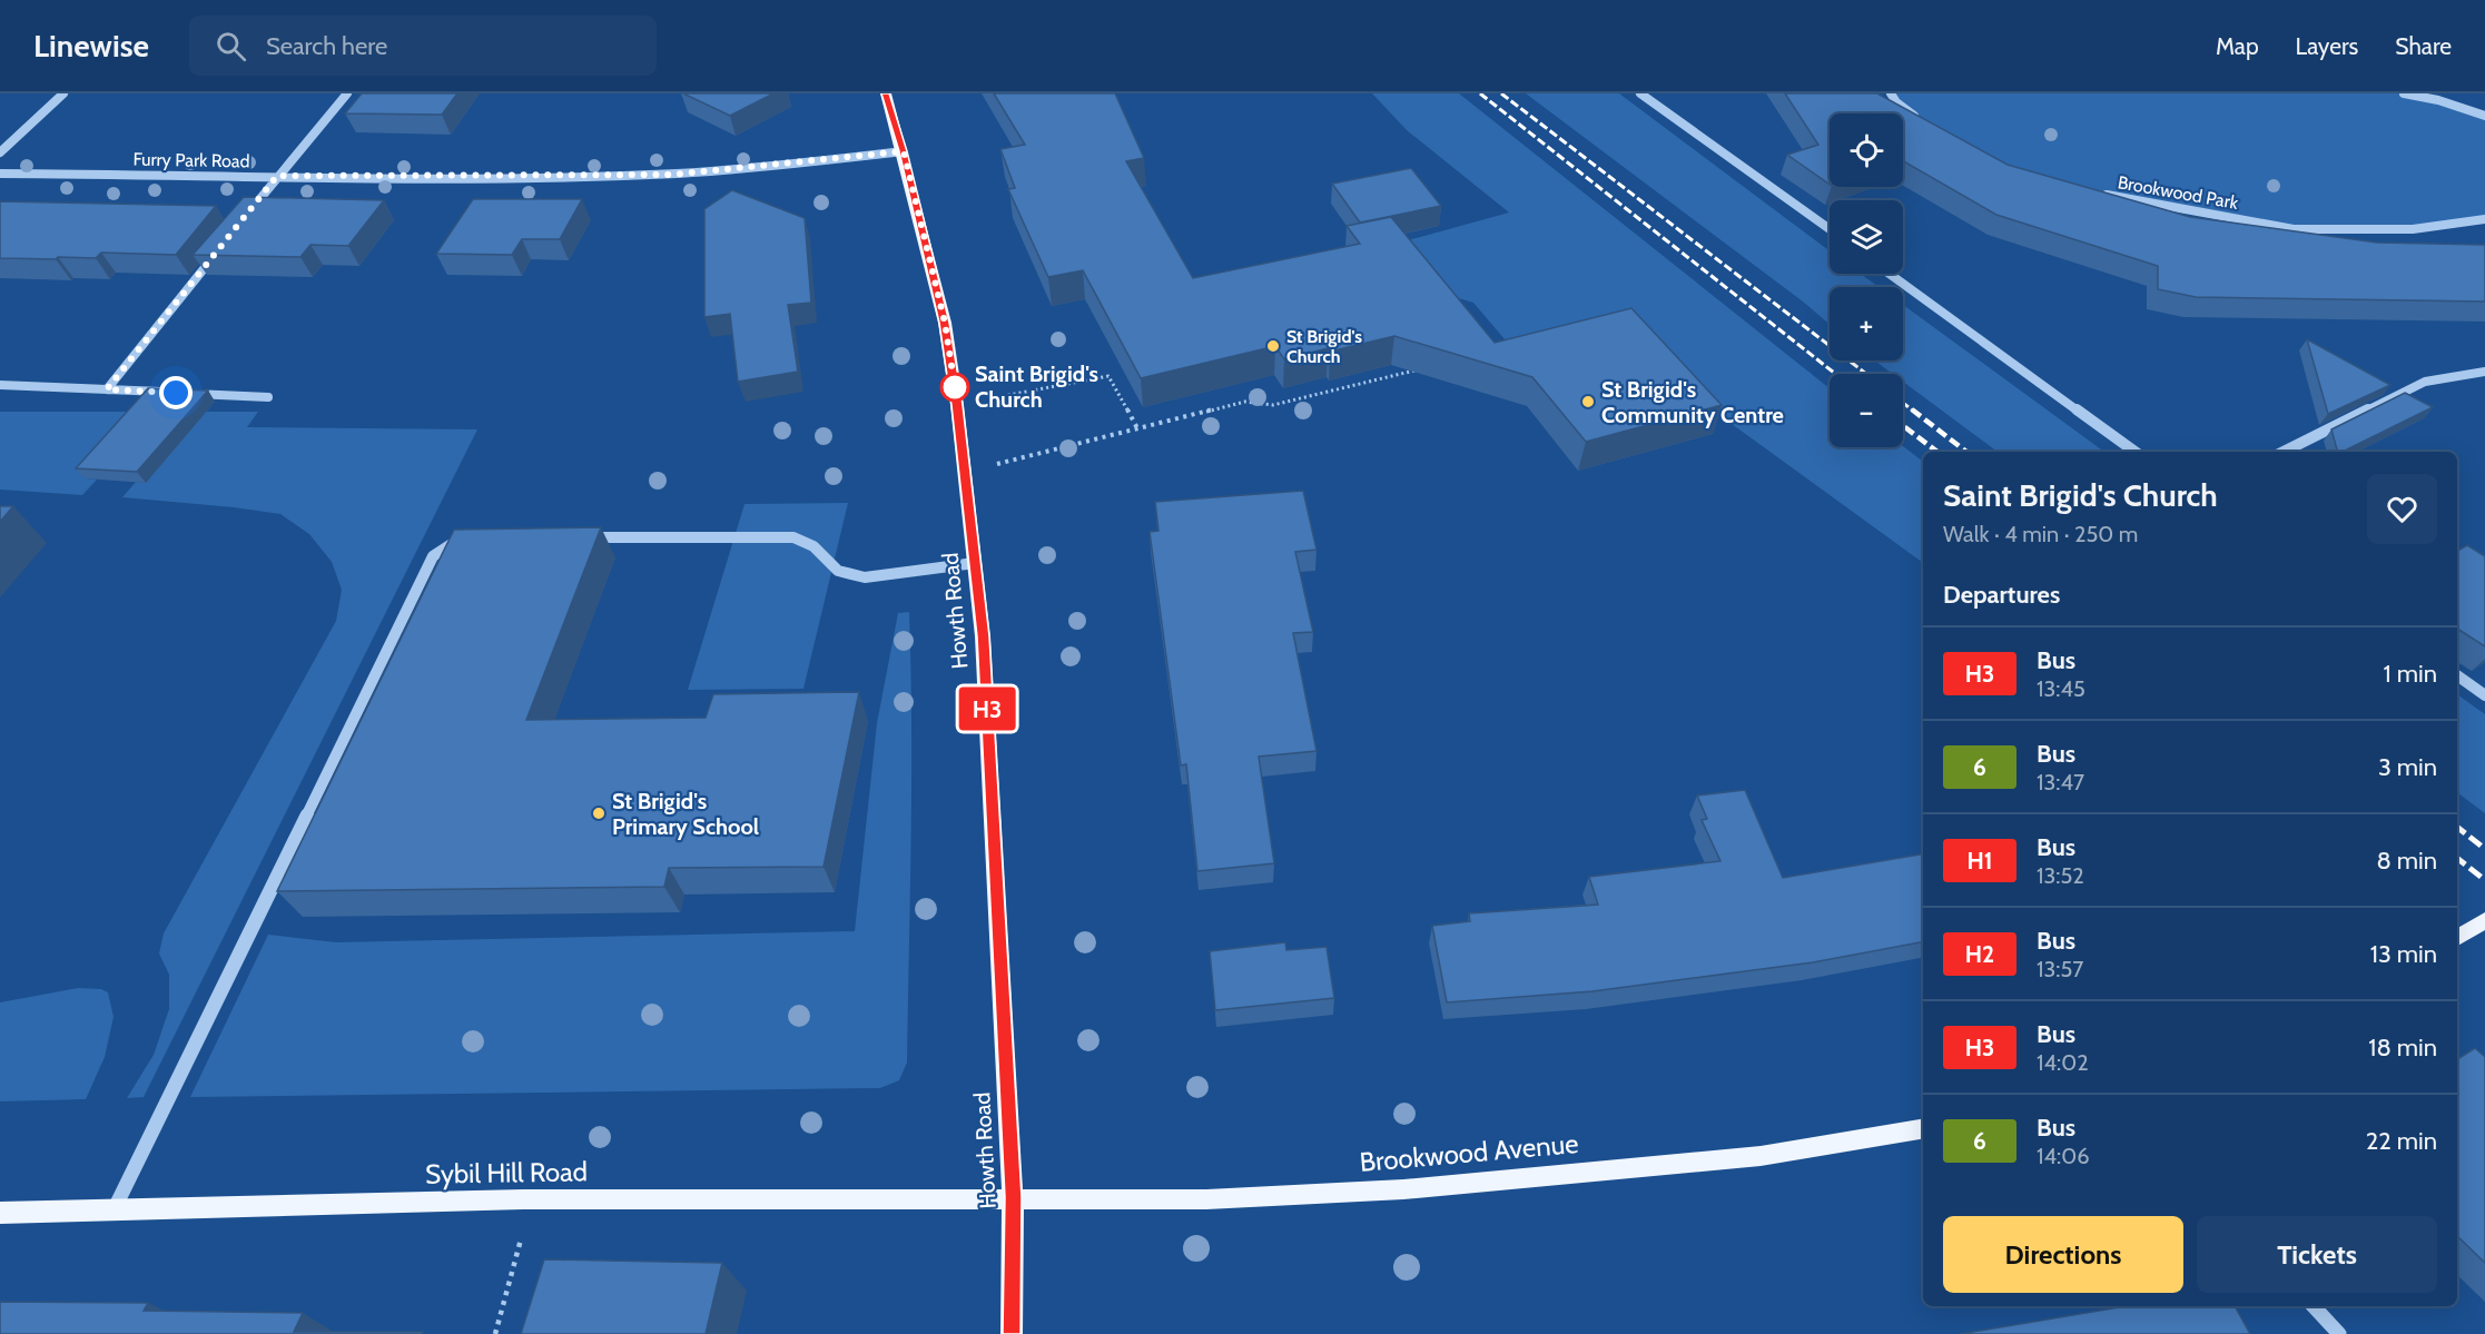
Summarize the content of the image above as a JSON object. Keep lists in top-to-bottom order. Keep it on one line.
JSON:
{"streets":{"main road":["Howth Road","Brookwood Avenue","Sybil Hill Road"],"street":["Furry Park Road","Brookwood Park"]},"crossings":[["Furry Park Road","Howth Road"],["Howth Road","Brookwood Avenue"],["Howth Road","Sybil Hill Road"],["Brookwood Avenue","Sybil Hill Road"]],"places":["St Brigid's Church","Saint Brigid's Church","St Brigid's Community Centre","St Brigid's Primary School"],"lines":["bus line H3"],"page":{"header":"Linewise","search":"Search here","nav":["Map","Layers","Share"],"on_map":"H3","map_buttons":["+","−"],"heading":[["Saint Brigid's Church","Walk · 4 min · 250 m"],"Departures"],"list":[{"mark":"H3","name":"Bus","note":"13:45","value":"1 min"},{"mark":"6","name":"Bus","note":"13:47","value":"3 min"},{"mark":"H1","name":"Bus","note":"13:52","value":"8 min"},{"mark":"H2","name":"Bus","note":"13:57","value":"13 min"},{"mark":"H3","name":"Bus","note":"14:02","value":"18 min"},{"mark":"6","name":"Bus","note":"14:06","value":"22 min"}],"buttons":["Directions","Tickets"]}}
